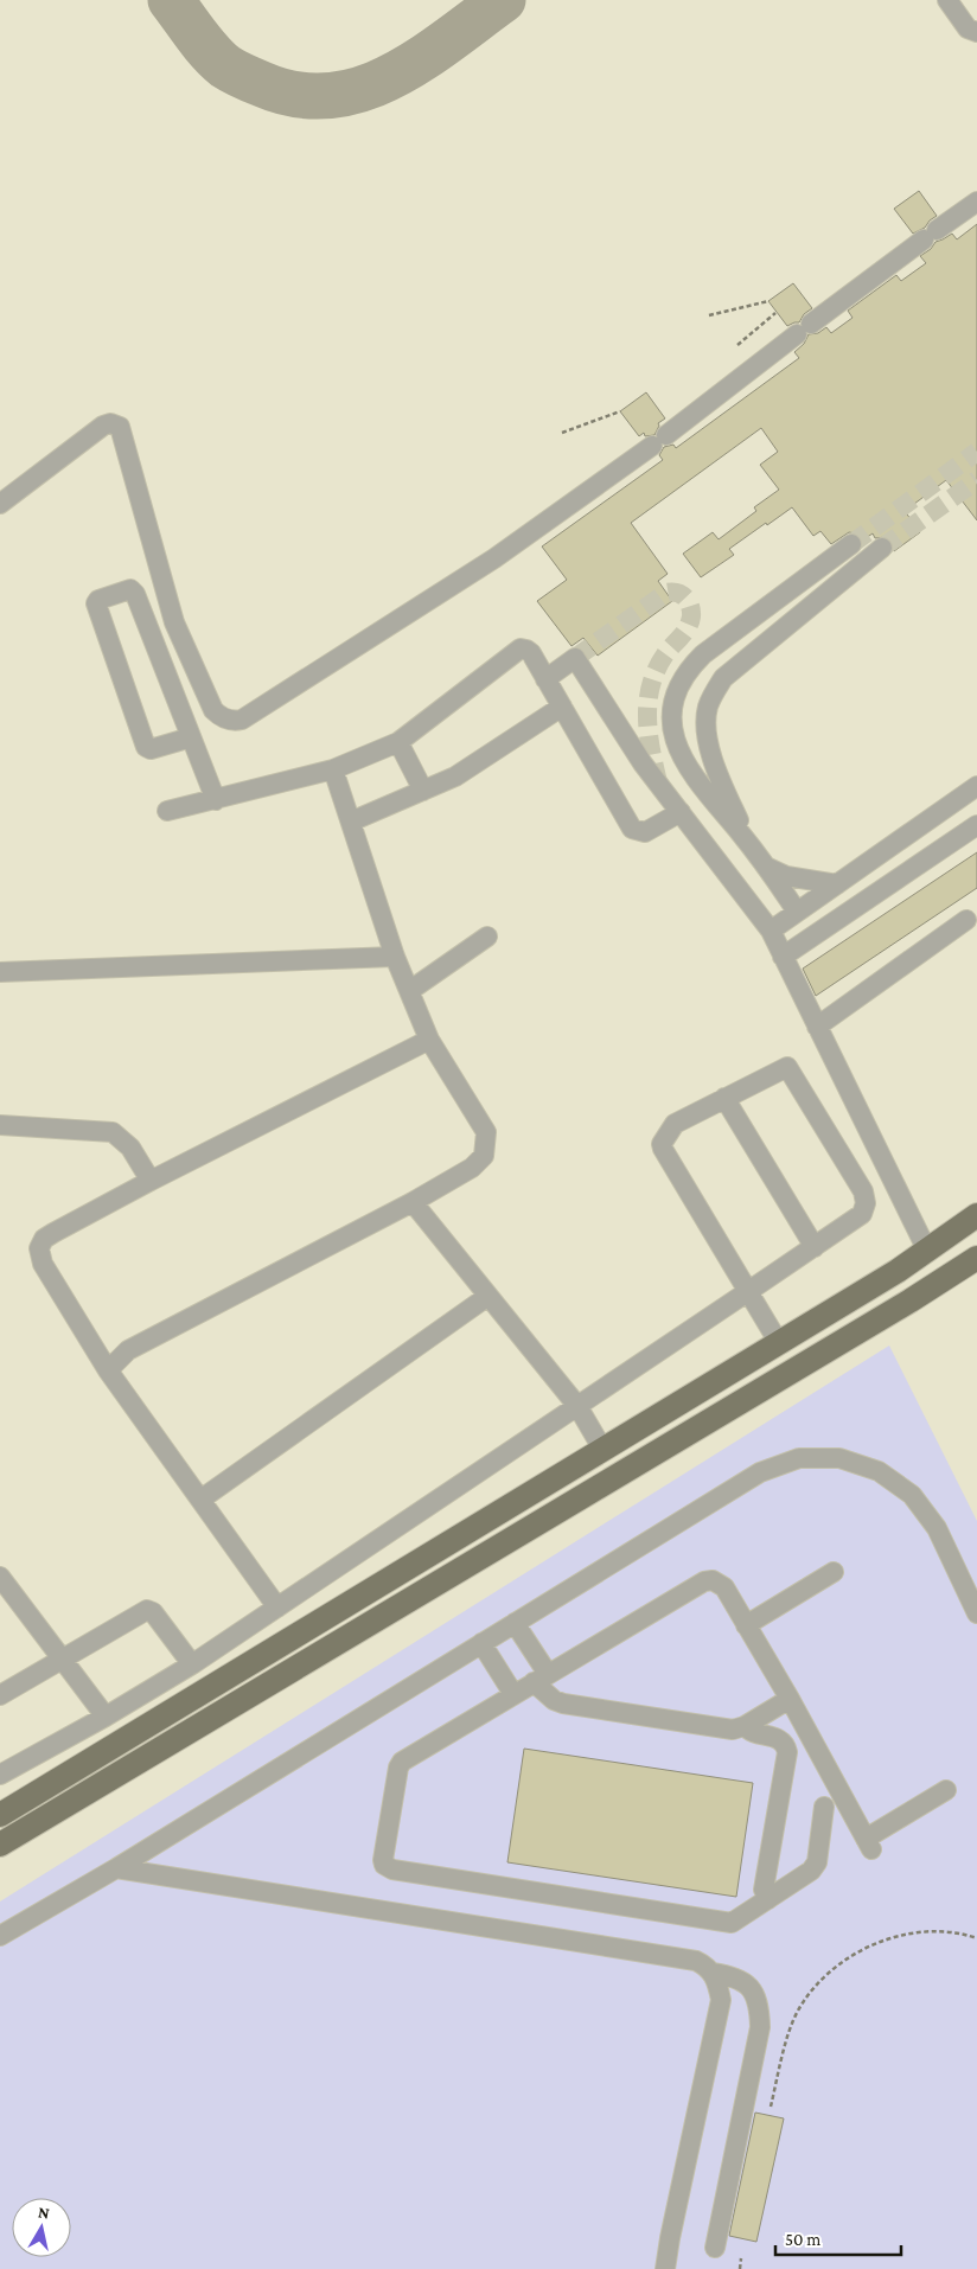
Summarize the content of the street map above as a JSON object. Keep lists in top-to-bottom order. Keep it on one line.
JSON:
{"scale_bar":"50 m","north":"top"}
